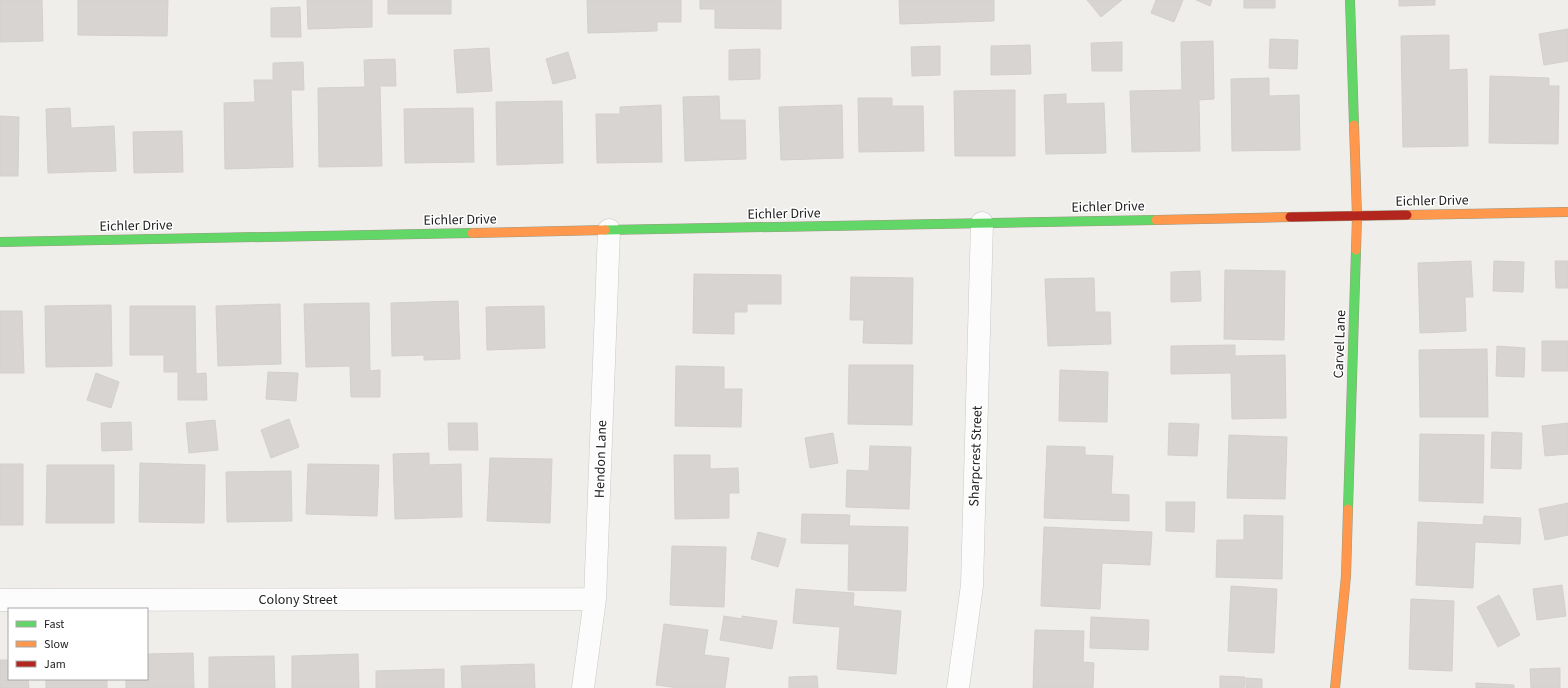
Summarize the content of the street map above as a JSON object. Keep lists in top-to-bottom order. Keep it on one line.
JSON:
{"streets":{"street":["Eichler Drive","Carvel Lane","Sharpcrest Street","Hendon Lane","Colony Street"]},"crossings":[["Eichler Drive","Carvel Lane"],["Eichler Drive","Sharpcrest Street"],["Eichler Drive","Hendon Lane"],["Hendon Lane","Colony Street"]],"legend":["Fast","Slow","Jam"]}
